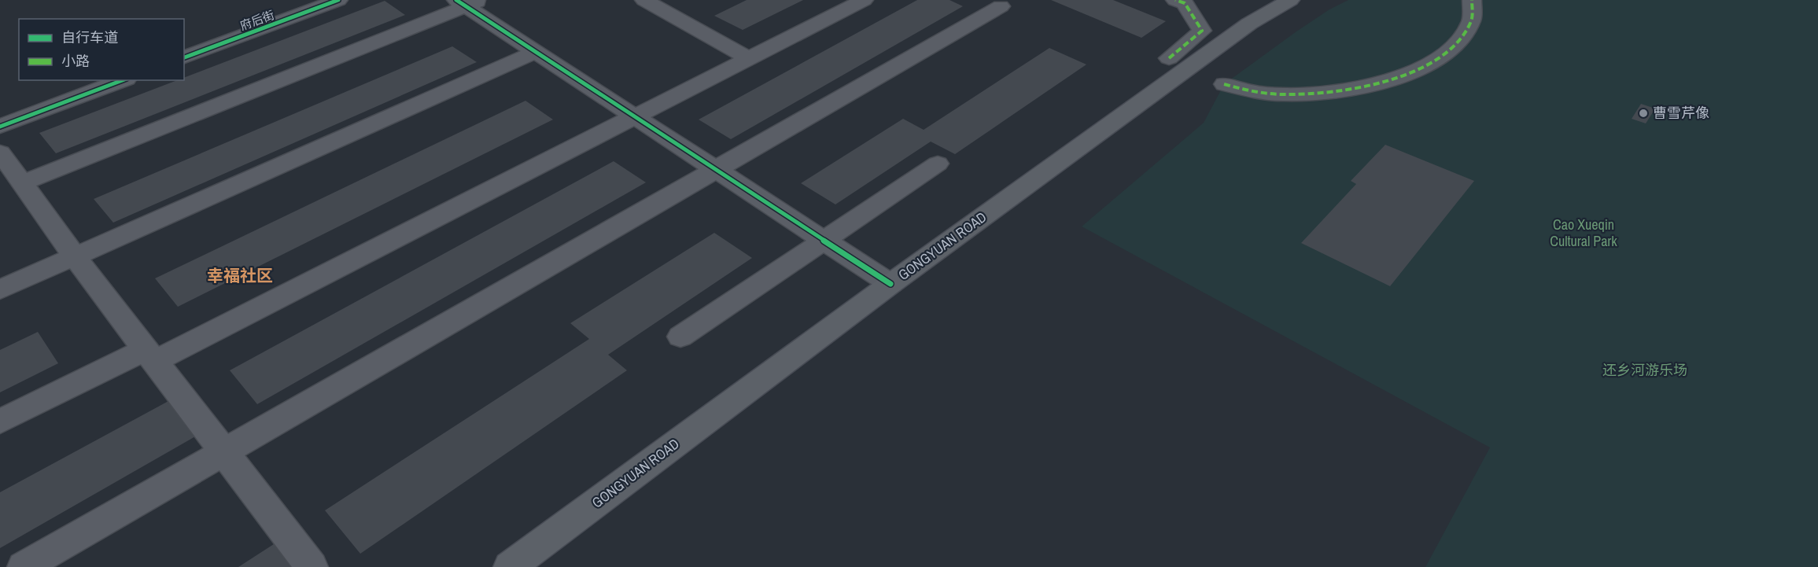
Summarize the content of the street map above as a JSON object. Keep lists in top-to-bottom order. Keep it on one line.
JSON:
{"streets":{"main road":["GONGYUAN ROAD"],"street":["府后街"]},"districts":["幸福社区"],"parks":["Cao Xueqin Cultural Park","还乡河游乐场"],"places":["曹雪芹像"],"legend":["自行车道","小路"]}
